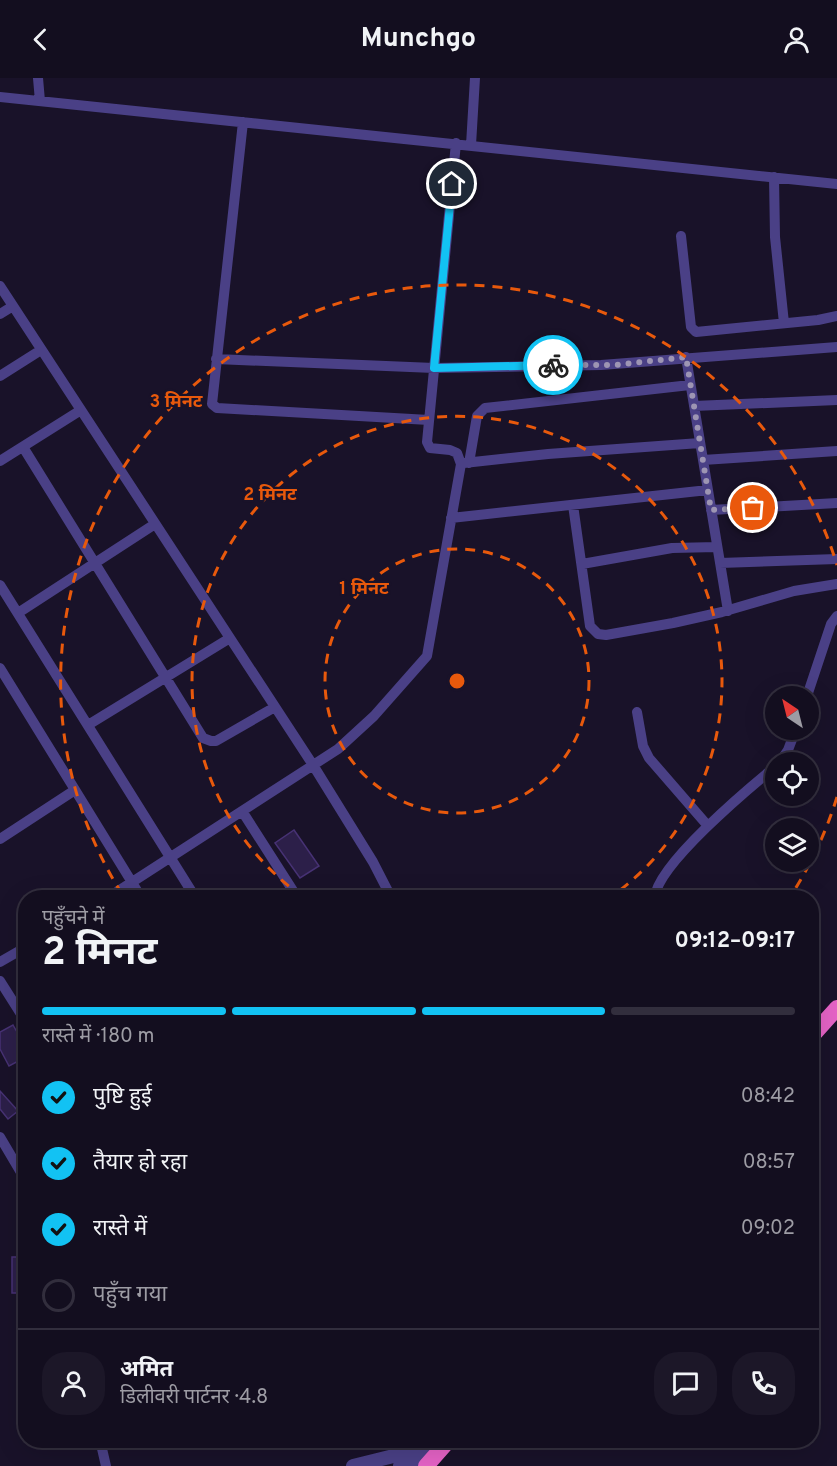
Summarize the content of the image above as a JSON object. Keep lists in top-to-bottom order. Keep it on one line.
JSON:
{"north":"top left","page":{"header":"Munchgo","heading":["2 मिनट","पहुँचने में","09:12–09:17"],"panel":["अमित","डिलीवरी पार्टनर · 4.8"],"bar":"रास्ते में · 180 m","list":[["पुष्टि हुई","08:42"],["तैयार हो रहा","08:57"],["रास्ते में","09:02"],"पहुँच गया"]},"rings":["3 मिनट","2 मिनट","1 मिनट"]}
